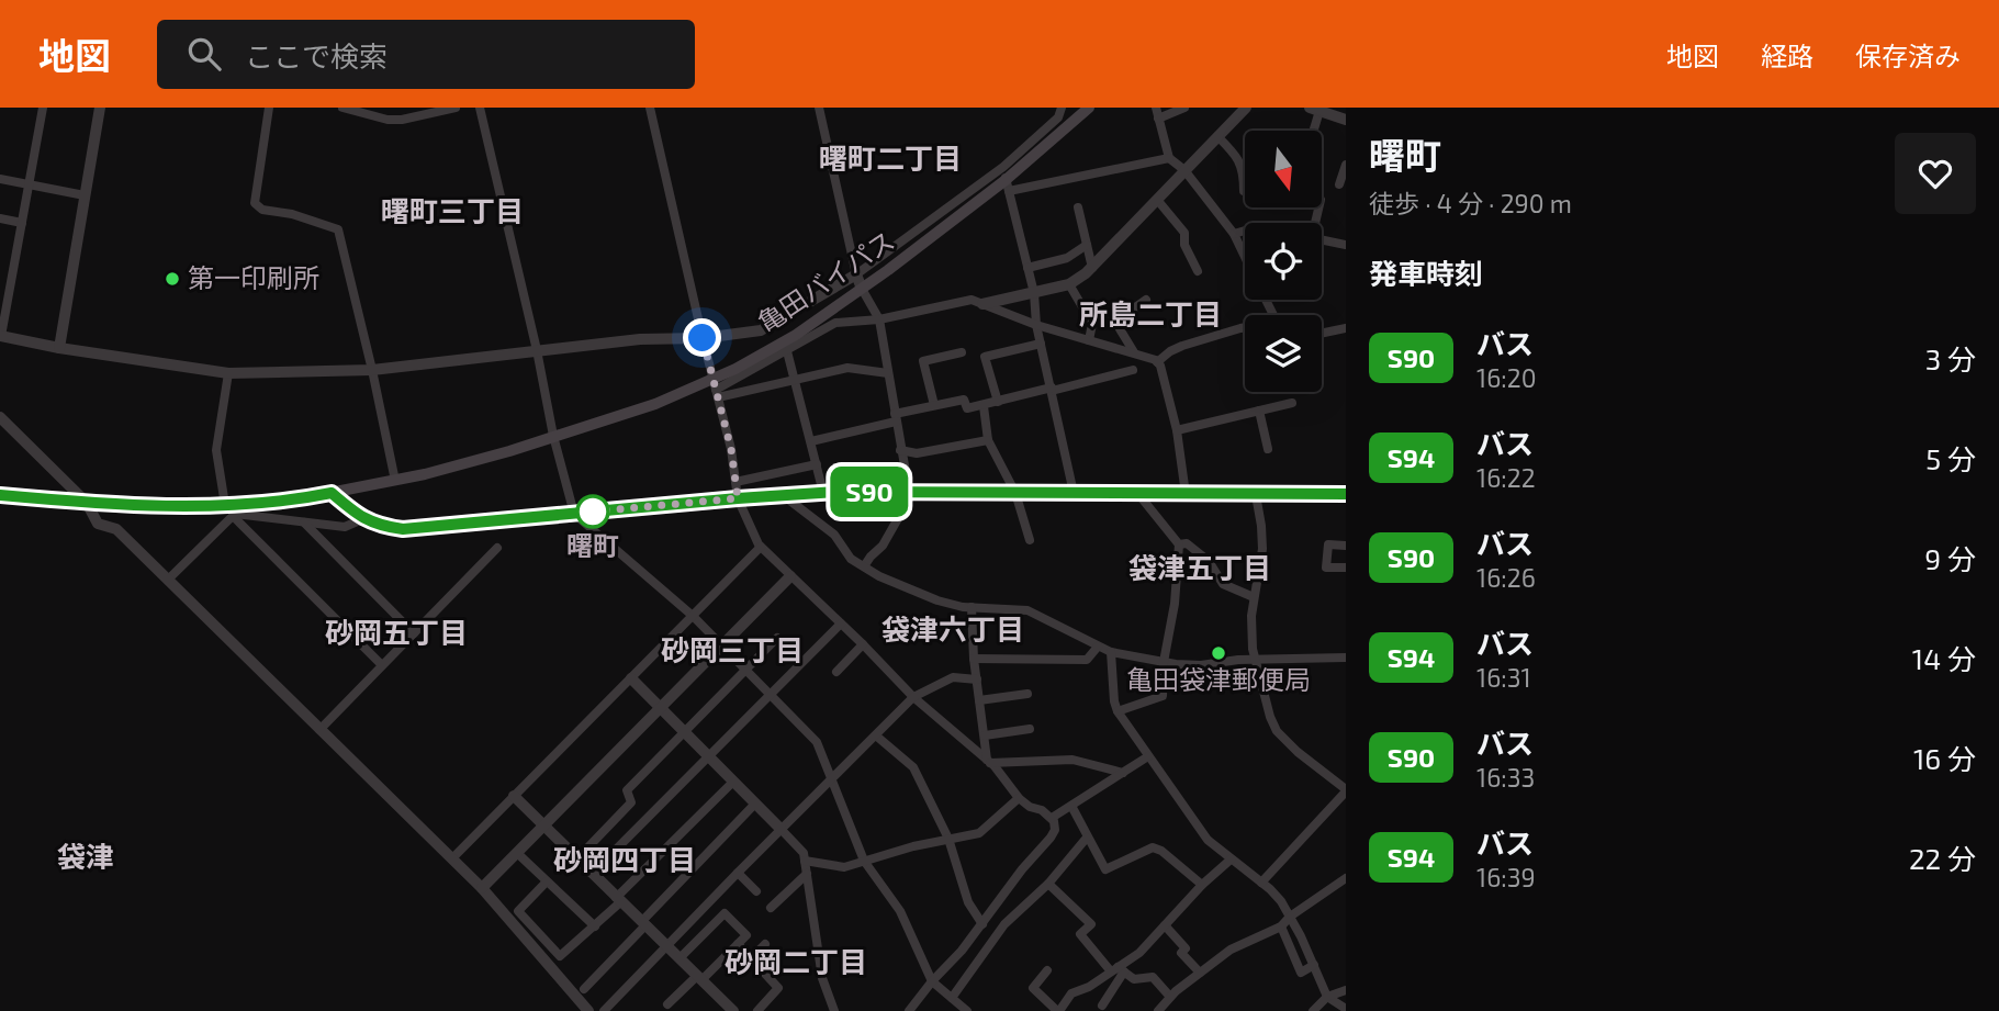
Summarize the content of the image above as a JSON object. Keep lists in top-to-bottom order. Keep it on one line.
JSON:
{"streets":{"main road":["亀田バイパス"]},"districts":["曙町二丁目","曙町三丁目","所島二丁目","袋津五丁目","袋津六丁目","砂岡五丁目","砂岡三丁目","袋津","砂岡四丁目","砂岡二丁目"],"places":["第一印刷所","曙町","亀田袋津郵便局"],"lines":["bus line S90"],"north":"bottom","page":{"header":"地図","search":"ここで検索","nav":["地図","経路","保存済み"],"on_map":"S90","heading":[["曙町","徒歩 · 4 分 · 290 m"],"発車時刻"],"list":[{"mark":"S90","name":"バス","note":"16:20","value":"3 分"},{"mark":"S94","name":"バス","note":"16:22","value":"5 分"},{"mark":"S90","name":"バス","note":"16:26","value":"9 分"},{"mark":"S94","name":"バス","note":"16:31","value":"14 分"},{"mark":"S90","name":"バス","note":"16:33","value":"16 分"},{"mark":"S94","name":"バス","note":"16:39","value":"22 分"}]}}
